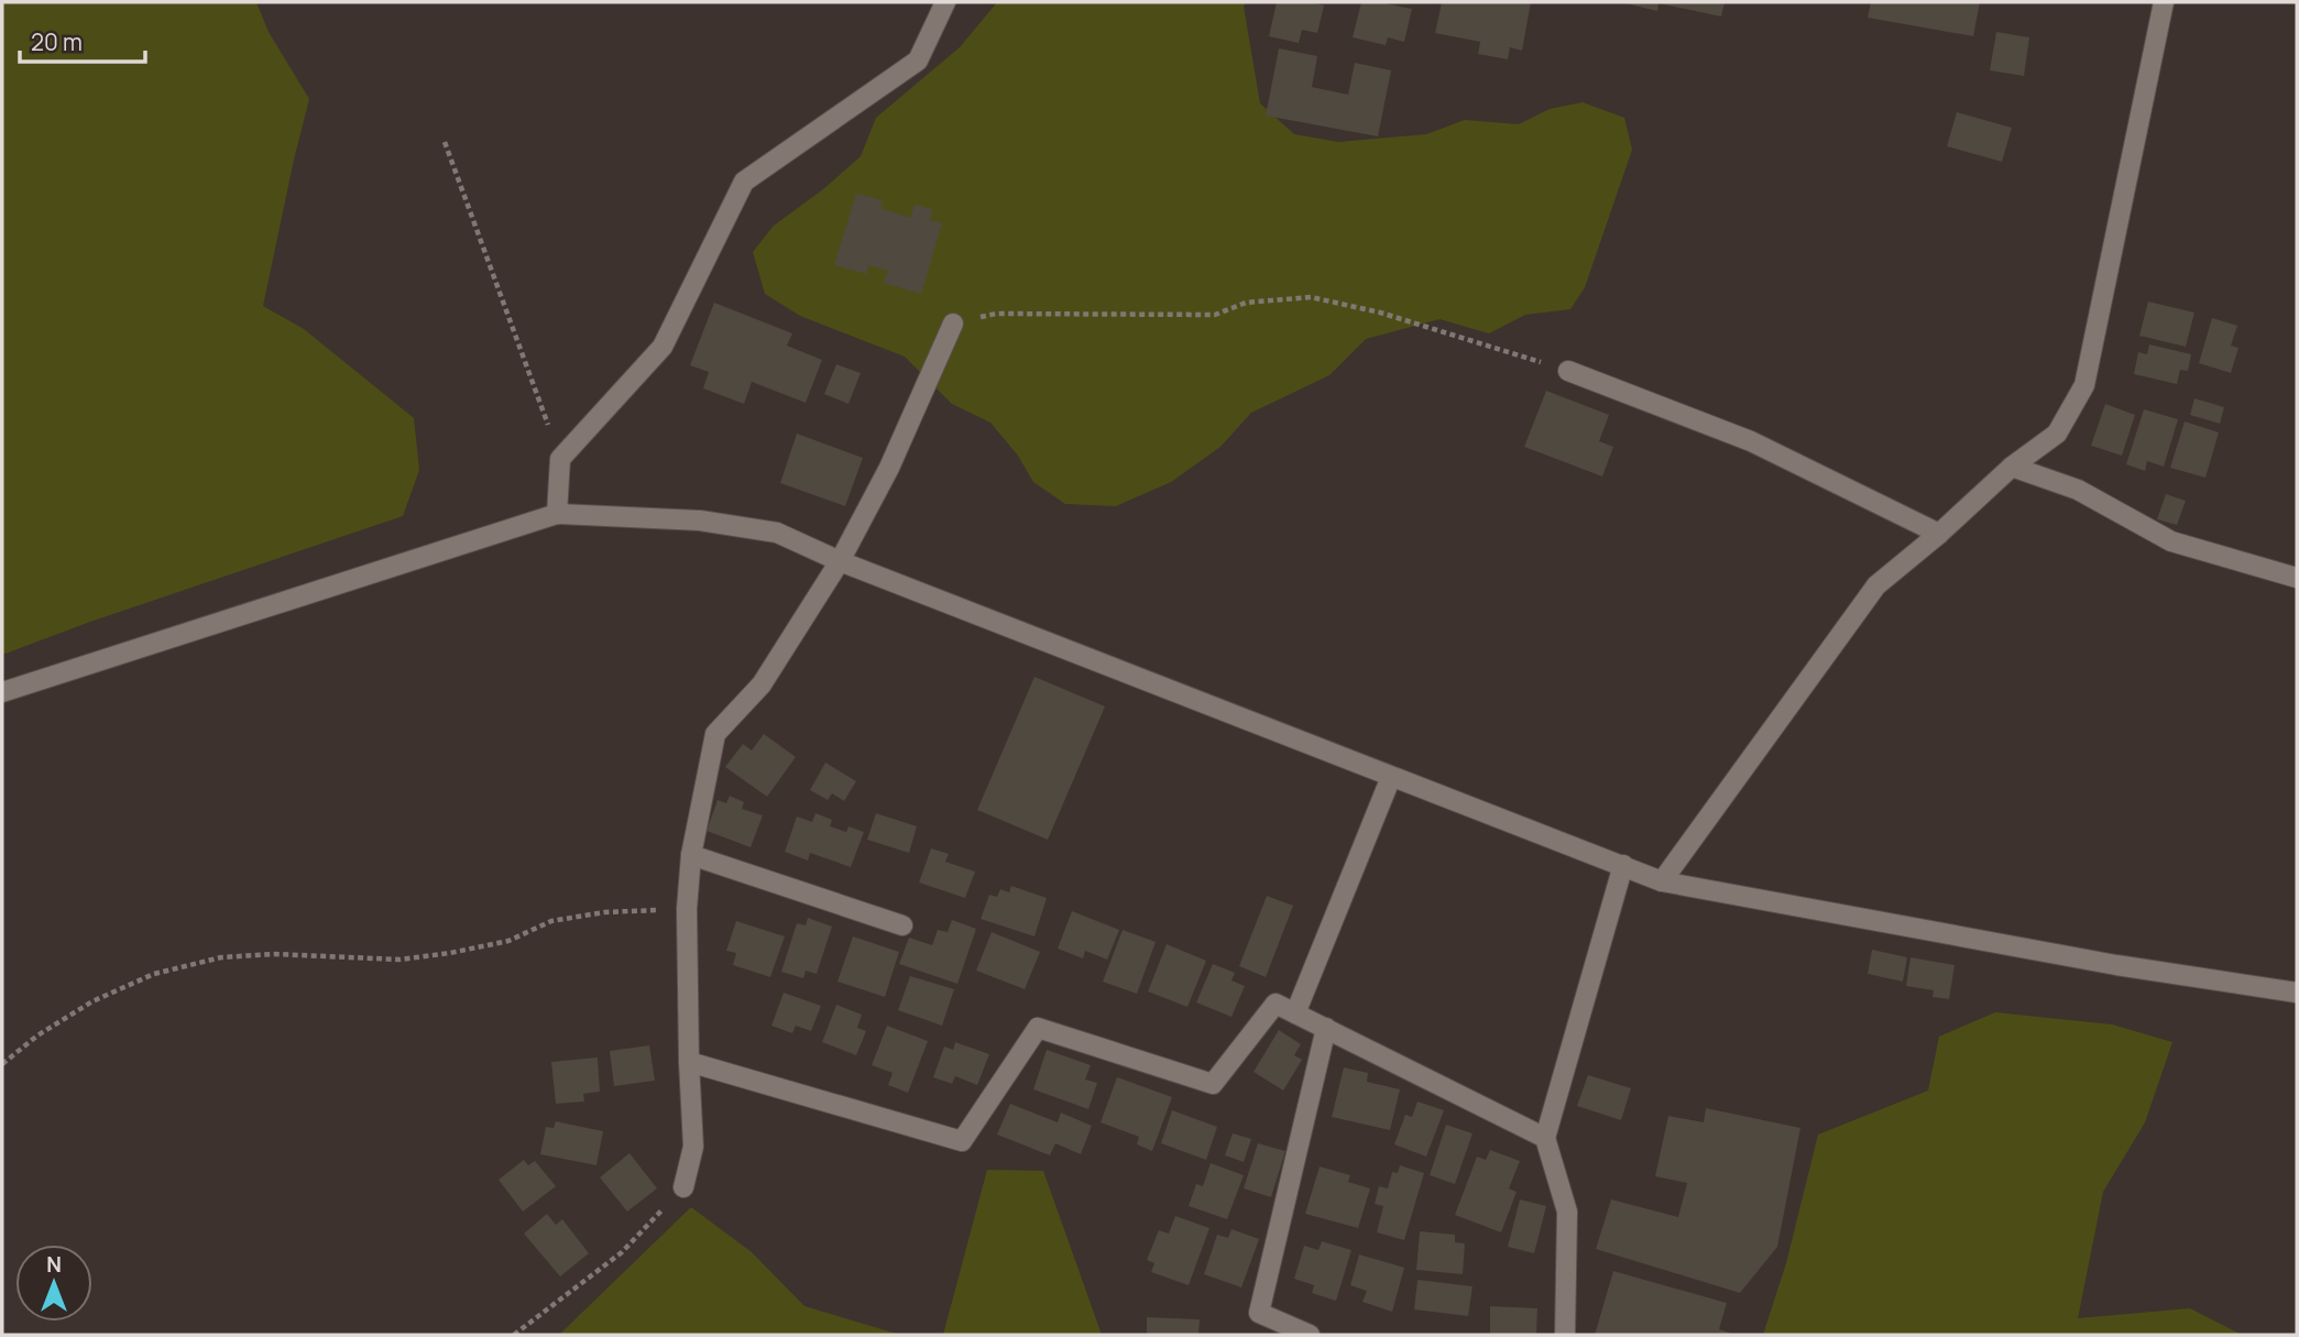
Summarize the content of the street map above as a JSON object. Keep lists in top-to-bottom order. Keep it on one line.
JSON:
{"scale_bar":"20 m","north":"top"}
